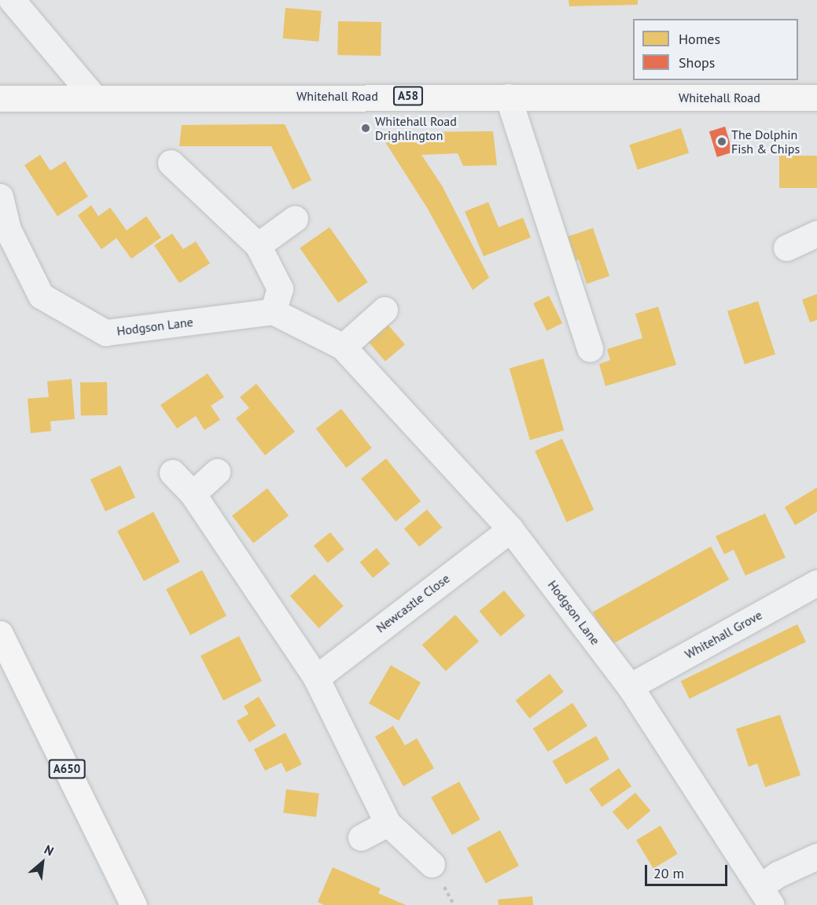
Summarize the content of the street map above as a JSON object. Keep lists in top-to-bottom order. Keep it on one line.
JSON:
{"streets":{"main road":["Whitehall Road","A58","A650"],"street":["Hodgson Lane","Newcastle Close","Whitehall Grove"]},"crossings":[["Hodgson Lane","Newcastle Close"],["Hodgson Lane","Whitehall Grove"]],"places":["Whitehall Road Drighlington","The Dolphin Fish & Chips"],"legend":["Homes","Shops"],"scale_bar":"20 m","north":"top right"}
